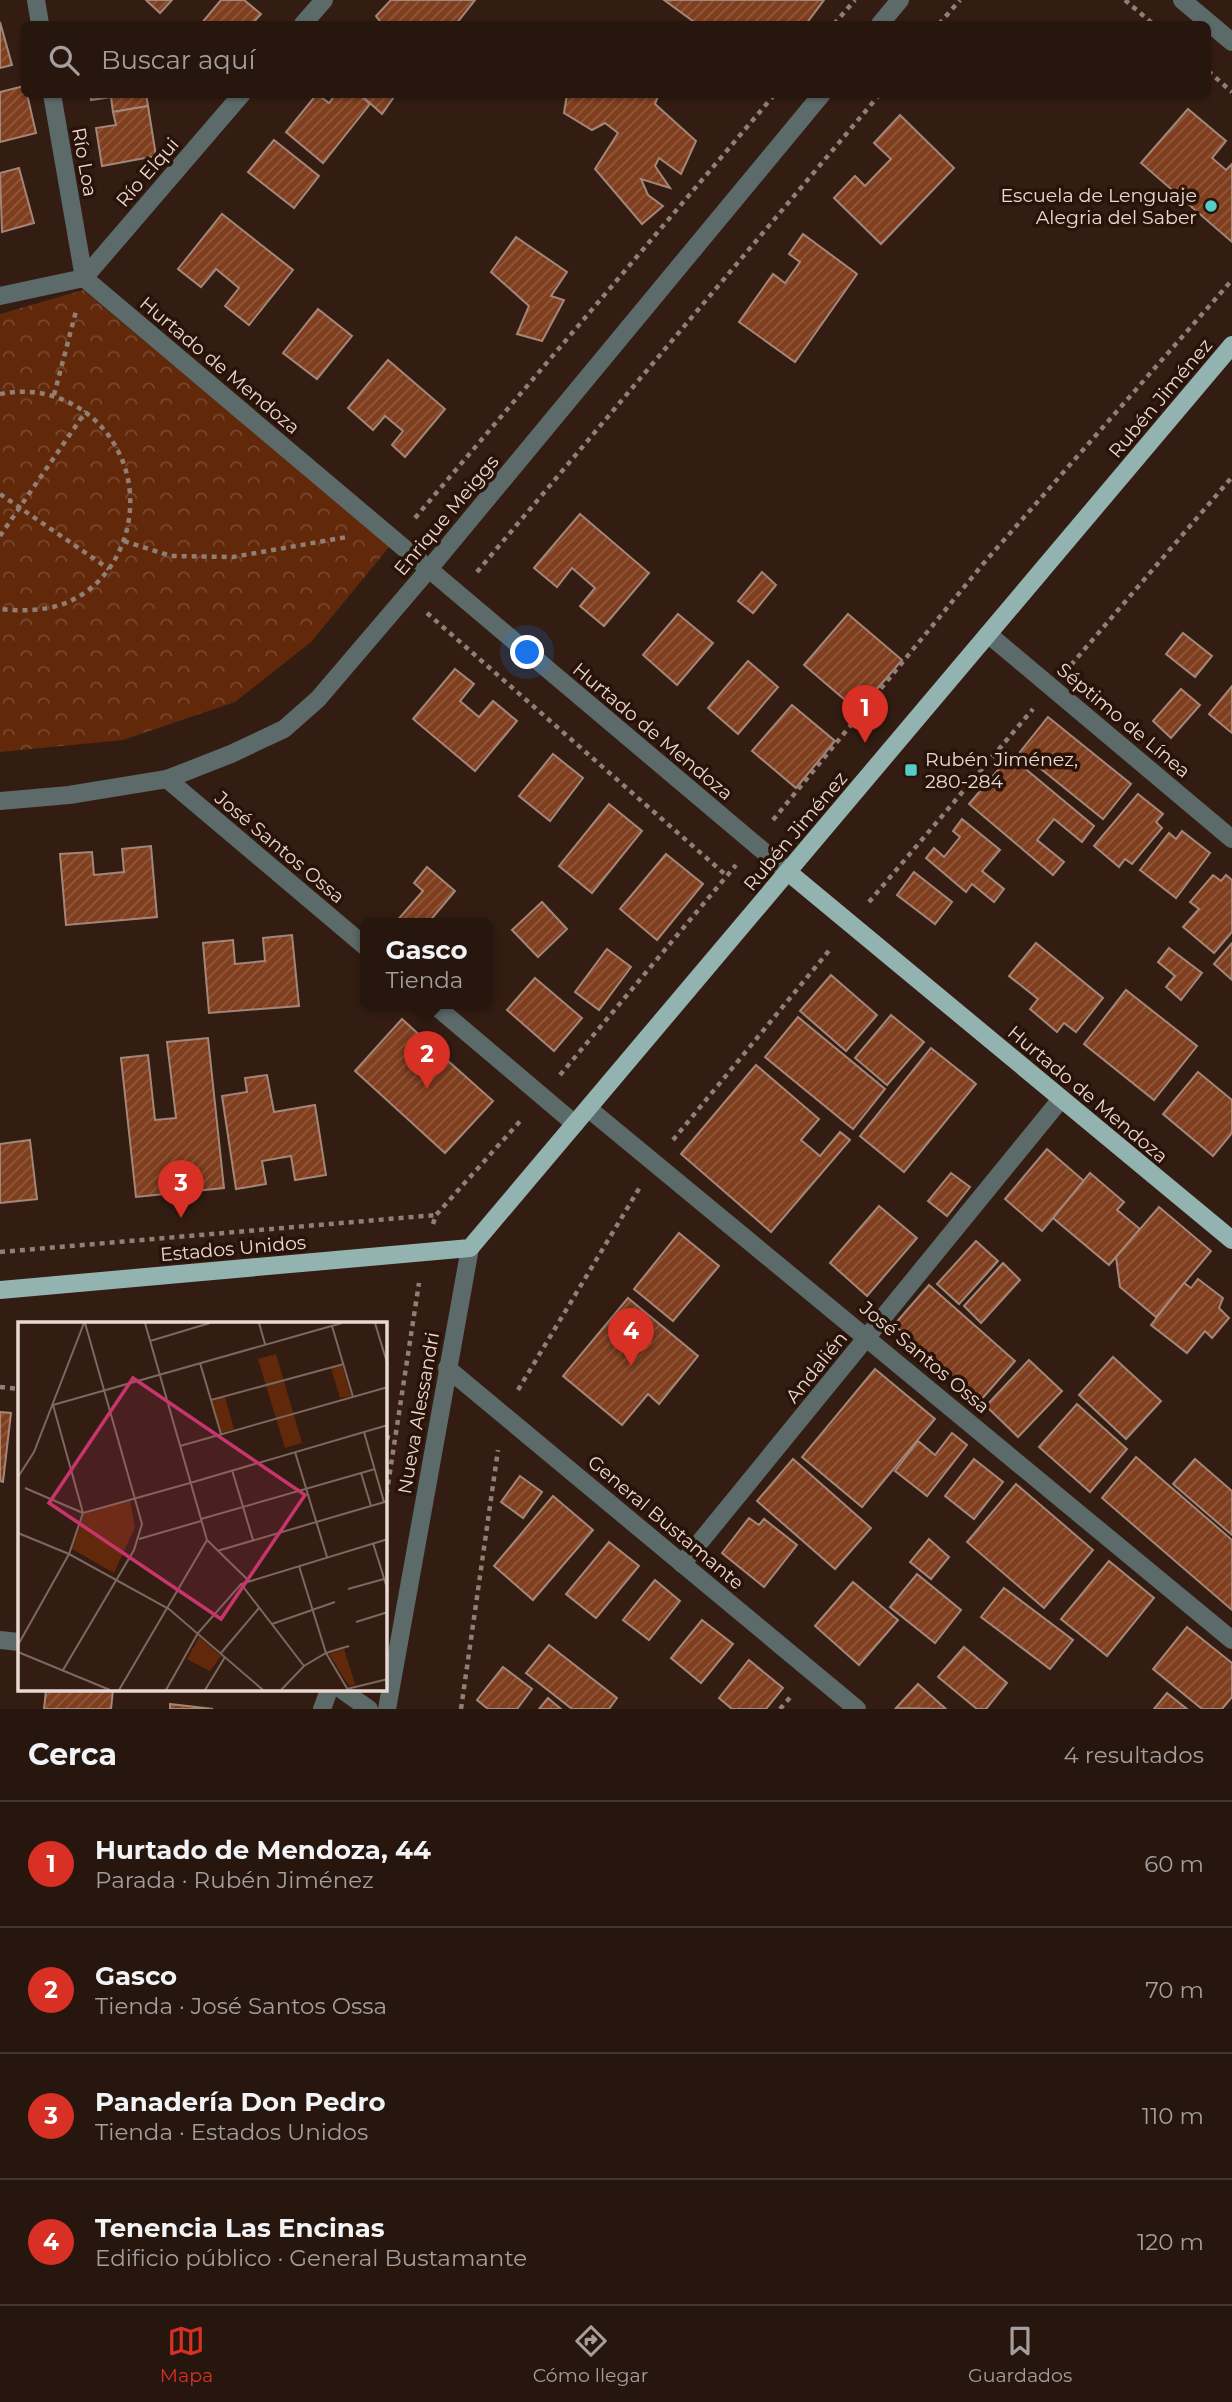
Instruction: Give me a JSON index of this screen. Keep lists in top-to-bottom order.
{
  "streets": {
    "main road": ["Hurtado de Mendoza", "Rubén Jiménez", "Estados Unidos"],
    "street": [
      "Río Loa",
      "Río Elqui",
      "Enrique Meiggs",
      "Séptimo de Línea",
      "José Santos Ossa",
      "Andalién",
      "Nueva Alessandri",
      "General Bustamante"
    ]
  },
  "crossings": [
    ["Río Loa", "Río Elqui"],
    ["Río Loa", "Hurtado de Mendoza"],
    ["Río Elqui", "Hurtado de Mendoza"],
    ["Hurtado de Mendoza", "Rubén Jiménez"],
    ["Hurtado de Mendoza", "Enrique Meiggs"],
    ["Hurtado de Mendoza", "Andalién"],
    ["Rubén Jiménez", "Séptimo de Línea"],
    ["Rubén Jiménez", "José Santos Ossa"],
    ["Rubén Jiménez", "Estados Unidos"],
    ["Rubén Jiménez", "Nueva Alessandri"],
    ["Enrique Meiggs", "José Santos Ossa"],
    ["José Santos Ossa", "Andalién"],
    ["Estados Unidos", "Nueva Alessandri"],
    ["Andalién", "General Bustamante"],
    ["Nueva Alessandri", "General Bustamante"]
  ],
  "places": {
    "other": ["Escuela de Lenguaje Alegria del Saber"],
    "transit": ["Rubén Jiménez, 280-284"]
  },
  "page": {
    "search": "Buscar aquí",
    "pins": [
      "1",
      "2",
      "3",
      "4"
    ],
    "popup": ["Gasco", "Tienda"],
    "heading": ["Cerca", "4 resultados"],
    "list": [
      {
        "mark": "1",
        "name": "Hurtado de Mendoza, 44",
        "note": "Parada · Rubén Jiménez",
        "value": "60 m"
      },
      {
        "mark": "2",
        "name": "Gasco",
        "note": "Tienda · José Santos Ossa",
        "value": "70 m"
      },
      {
        "mark": "3",
        "name": "Panadería Don Pedro",
        "note": "Tienda · Estados Unidos",
        "value": "110 m"
      },
      {
        "mark": "4",
        "name": "Tenencia Las Encinas",
        "note": "Edificio público · General Bustamante",
        "value": "120 m"
      }
    ],
    "nav": ["Mapa", "Cómo llegar", "Guardados"]
  }
}
